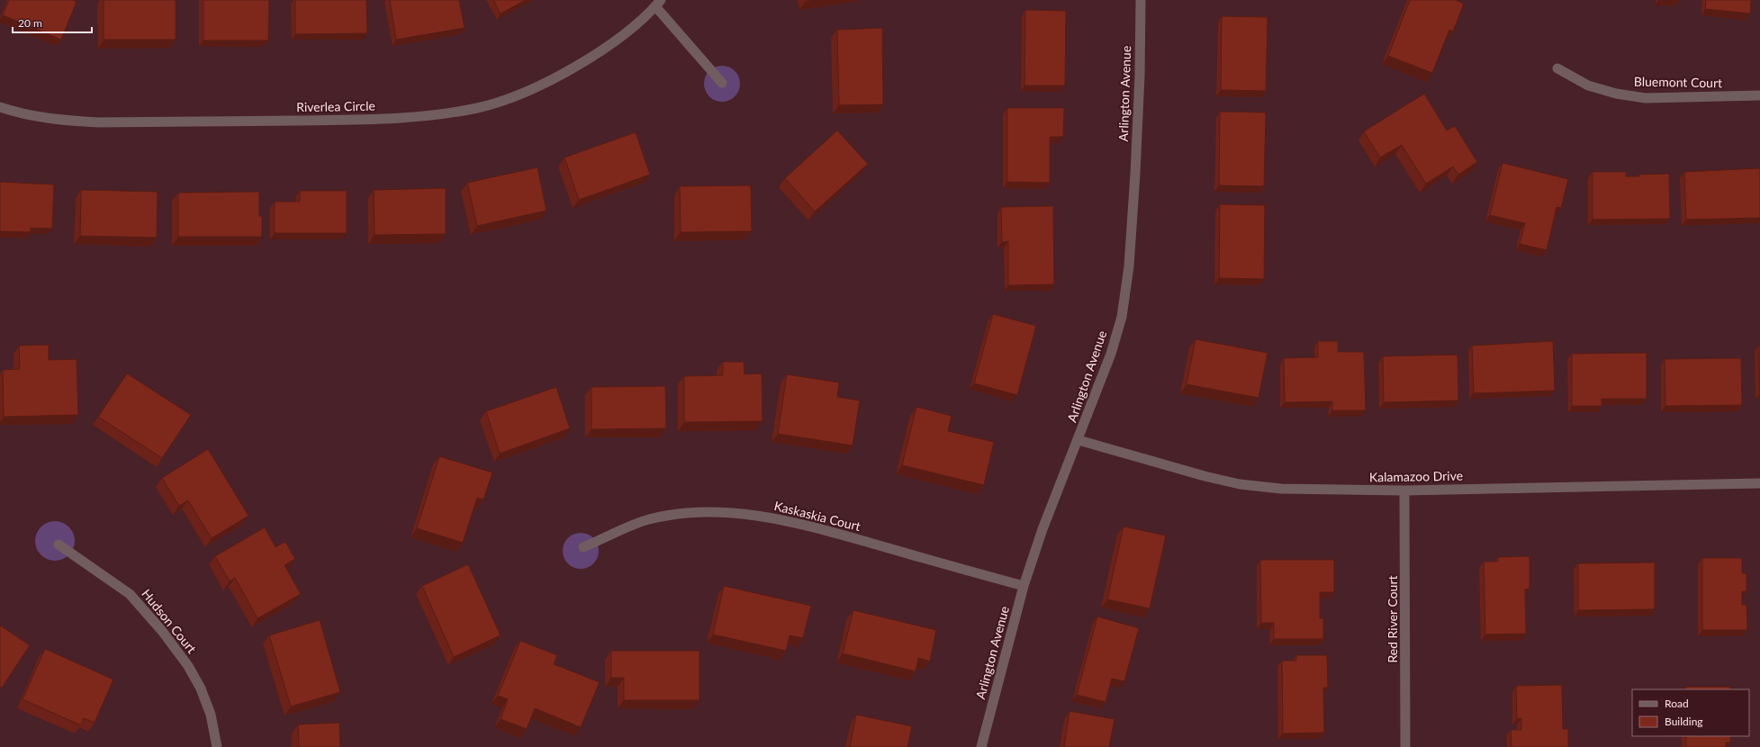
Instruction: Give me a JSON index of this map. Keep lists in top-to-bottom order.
{
  "streets": {
    "street": [
      "Bluemont Court",
      "Arlington Avenue",
      "Riverlea Circle",
      "Kalamazoo Drive",
      "Kaskaskia Court",
      "Red River Court",
      "Hudson Court"
    ]
  },
  "crossings": [
    ["Arlington Avenue", "Kalamazoo Drive"],
    ["Arlington Avenue", "Kaskaskia Court"],
    ["Kalamazoo Drive", "Red River Court"]
  ],
  "legend": ["Road", "Building"],
  "scale_bar": "20 m"
}
